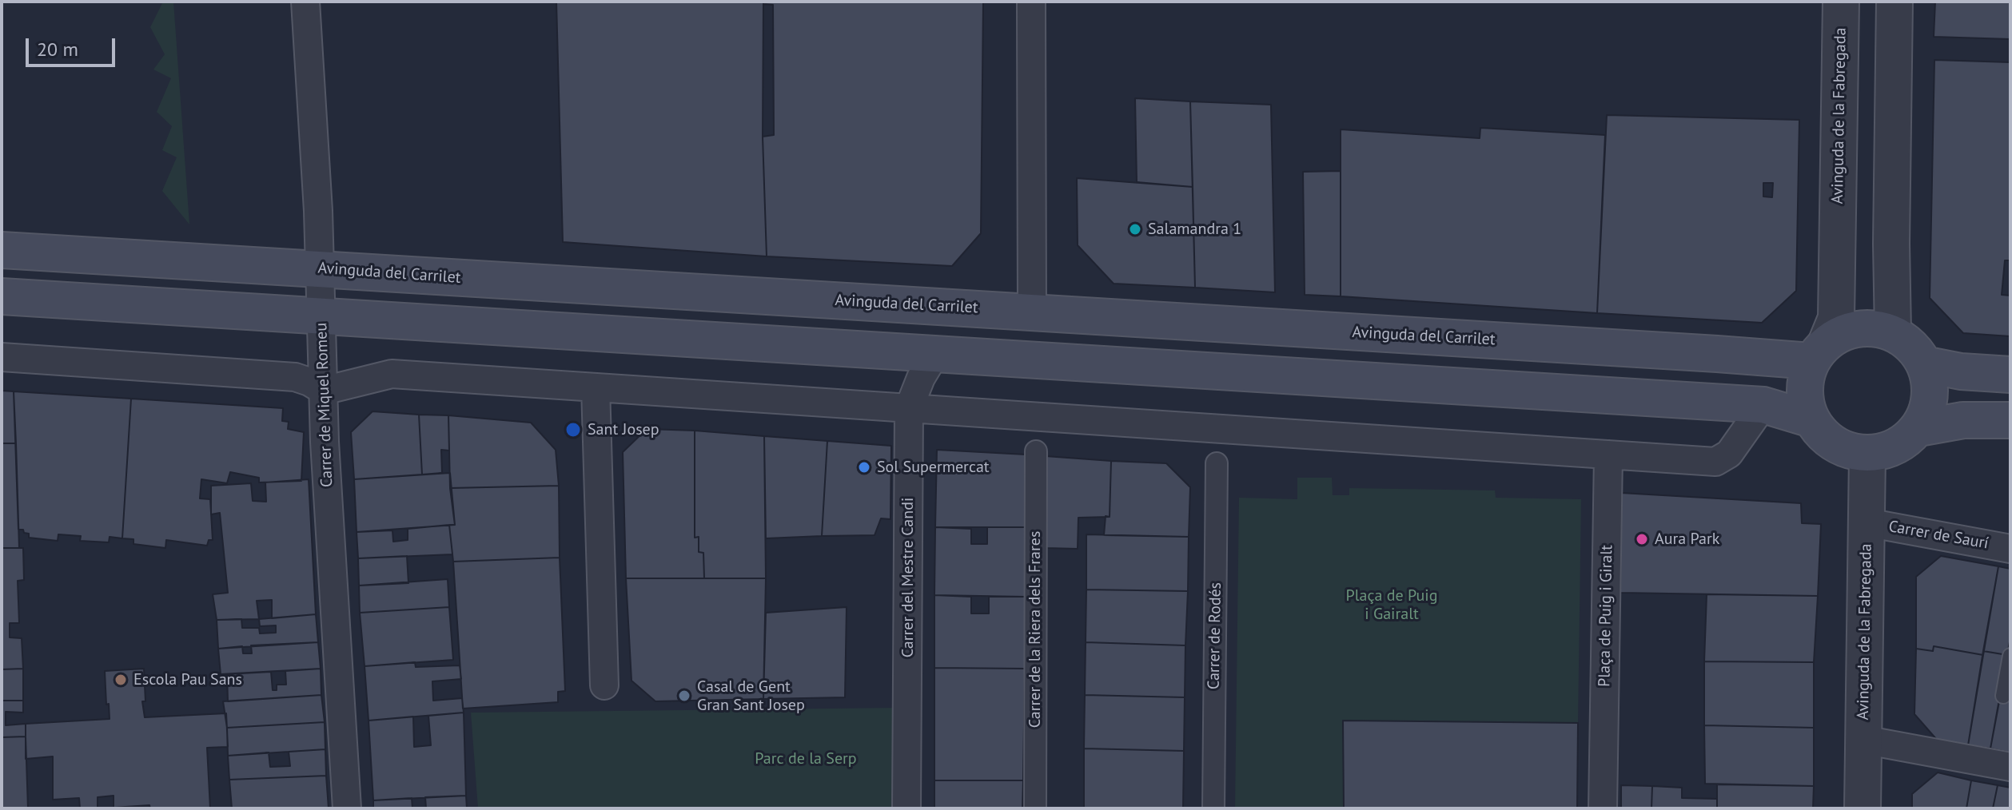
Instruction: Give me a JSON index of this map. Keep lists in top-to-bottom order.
{
  "streets": {
    "main road": ["Avinguda del Carrilet"],
    "street": [
      "Avinguda de la Fabregada",
      "Carrer de Miquel Romeu",
      "Carrer de Saurí",
      "Carrer del Mestre Candi",
      "Plaça de Puig i Giralt",
      "Carrer de la Riera dels Frares",
      "Carrer de Rodés"
    ]
  },
  "crossings": [
    ["Avinguda de la Fabregada", "Avinguda del Carrilet"],
    ["Avinguda de la Fabregada", "Carrer de Saurí"],
    ["Avinguda del Carrilet", "Carrer de Miquel Romeu"]
  ],
  "parks": ["Plaça de Puig i Gairalt", "Parc de la Serp"],
  "places": [
    "Salamandra 1",
    "Sant Josep",
    "Sol Supermercat",
    "Aura Park",
    "Escola Pau Sans",
    "Casal de Gent Gran Sant Josep"
  ],
  "scale_bar": "20 m"
}
